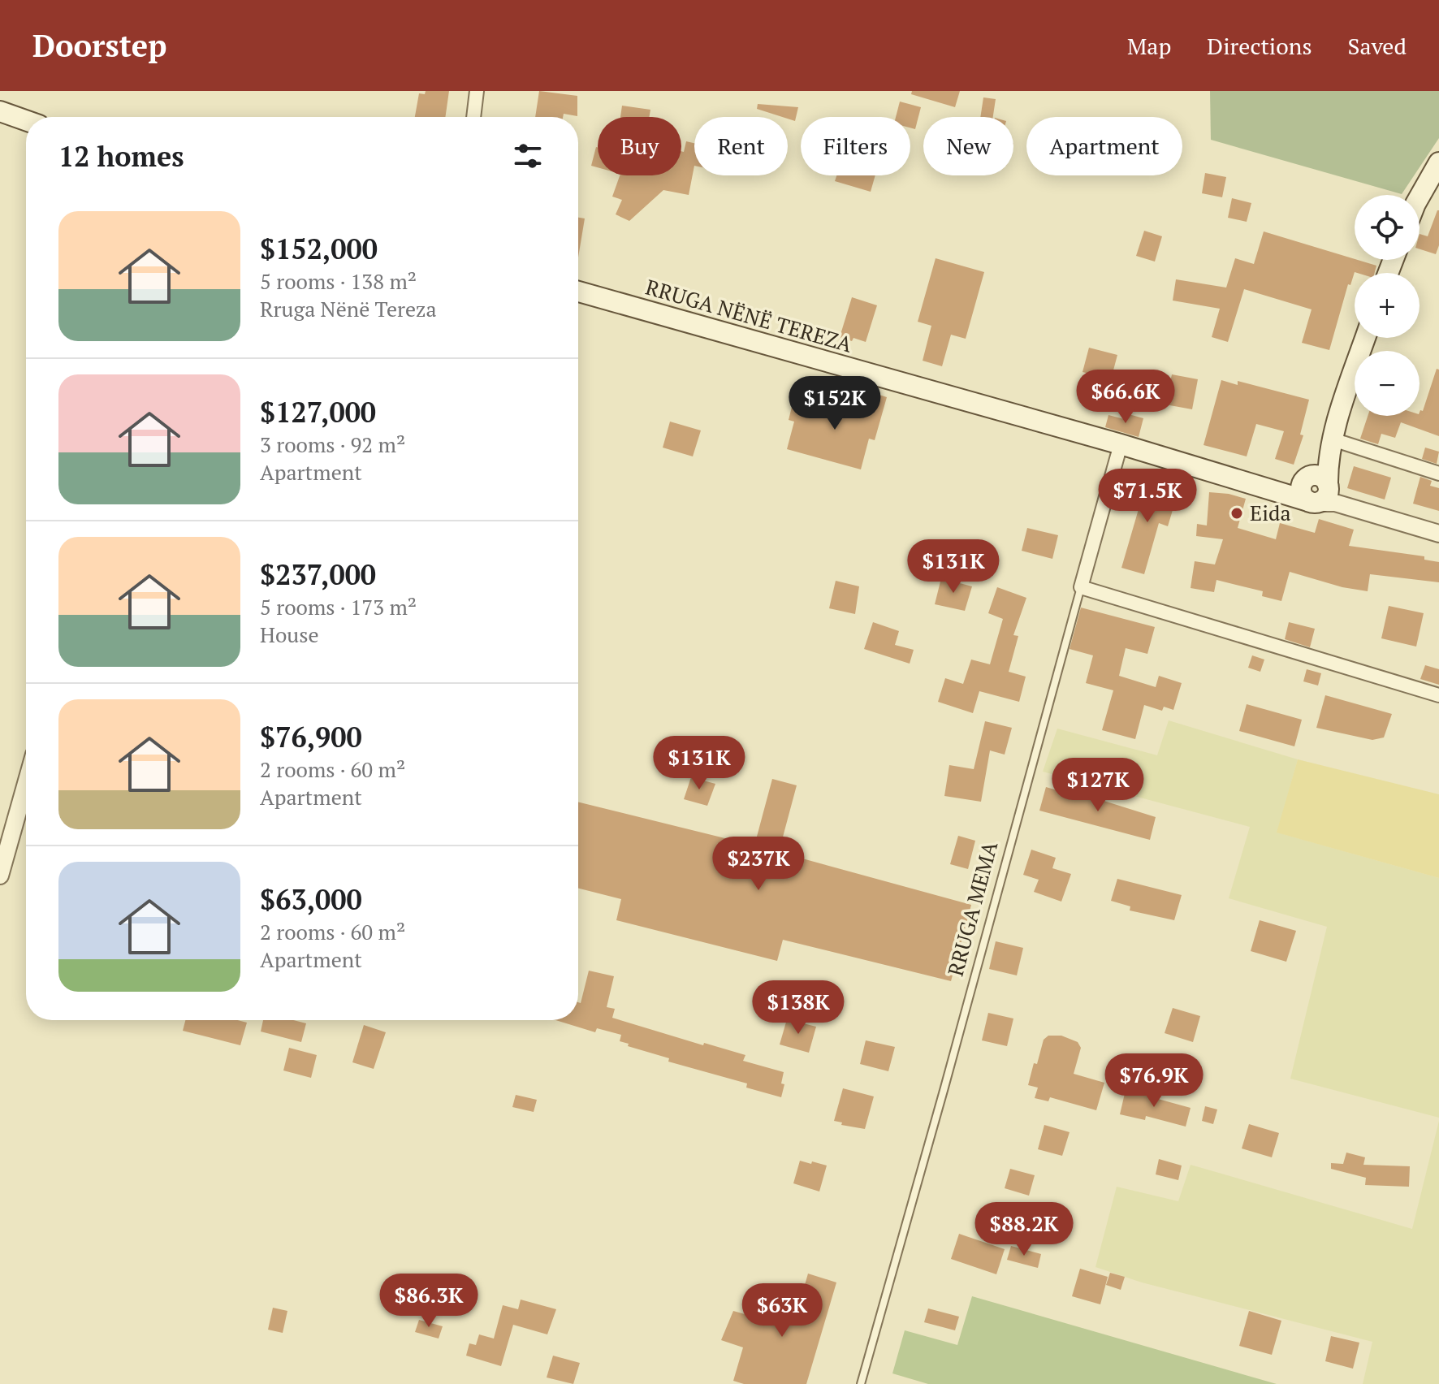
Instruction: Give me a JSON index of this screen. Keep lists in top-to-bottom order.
{
  "streets": {
    "main road": ["RRUGA NËNË TEREZA"],
    "street": ["RRUGA MEMA"]
  },
  "crossings": [
    ["RRUGA NËNË TEREZA", "RRUGA MEMA"]
  ],
  "places": ["Eida"],
  "page": {
    "header": "Doorstep",
    "nav": ["Map", "Directions", "Saved"],
    "chip": [
      "Buy",
      "Rent",
      "Filters",
      "New",
      "Apartment"
    ],
    "heading": "12 homes",
    "map_buttons": ["+", "−"],
    "list": [
      {
        "name": "$152,000",
        "note": "5 rooms · 138 m² · Rruga Nënë Tereza"
      },
      {
        "name": "$127,000",
        "note": "3 rooms · 92 m² · Apartment"
      },
      {
        "name": "$237,000",
        "note": "5 rooms · 173 m² · House"
      },
      {
        "name": "$76,900",
        "note": "2 rooms · 60 m² · Apartment"
      },
      {
        "name": "$63,000",
        "note": "2 rooms · 60 m² · Apartment"
      }
    ],
    "price": [
      "$66.6K",
      "$152K",
      "$71.5K",
      "$131K",
      "$131K",
      "$127K",
      "$237K",
      "$138K",
      "$76.9K",
      "$88.2K",
      "$86.3K",
      "$63K"
    ]
  }
}
